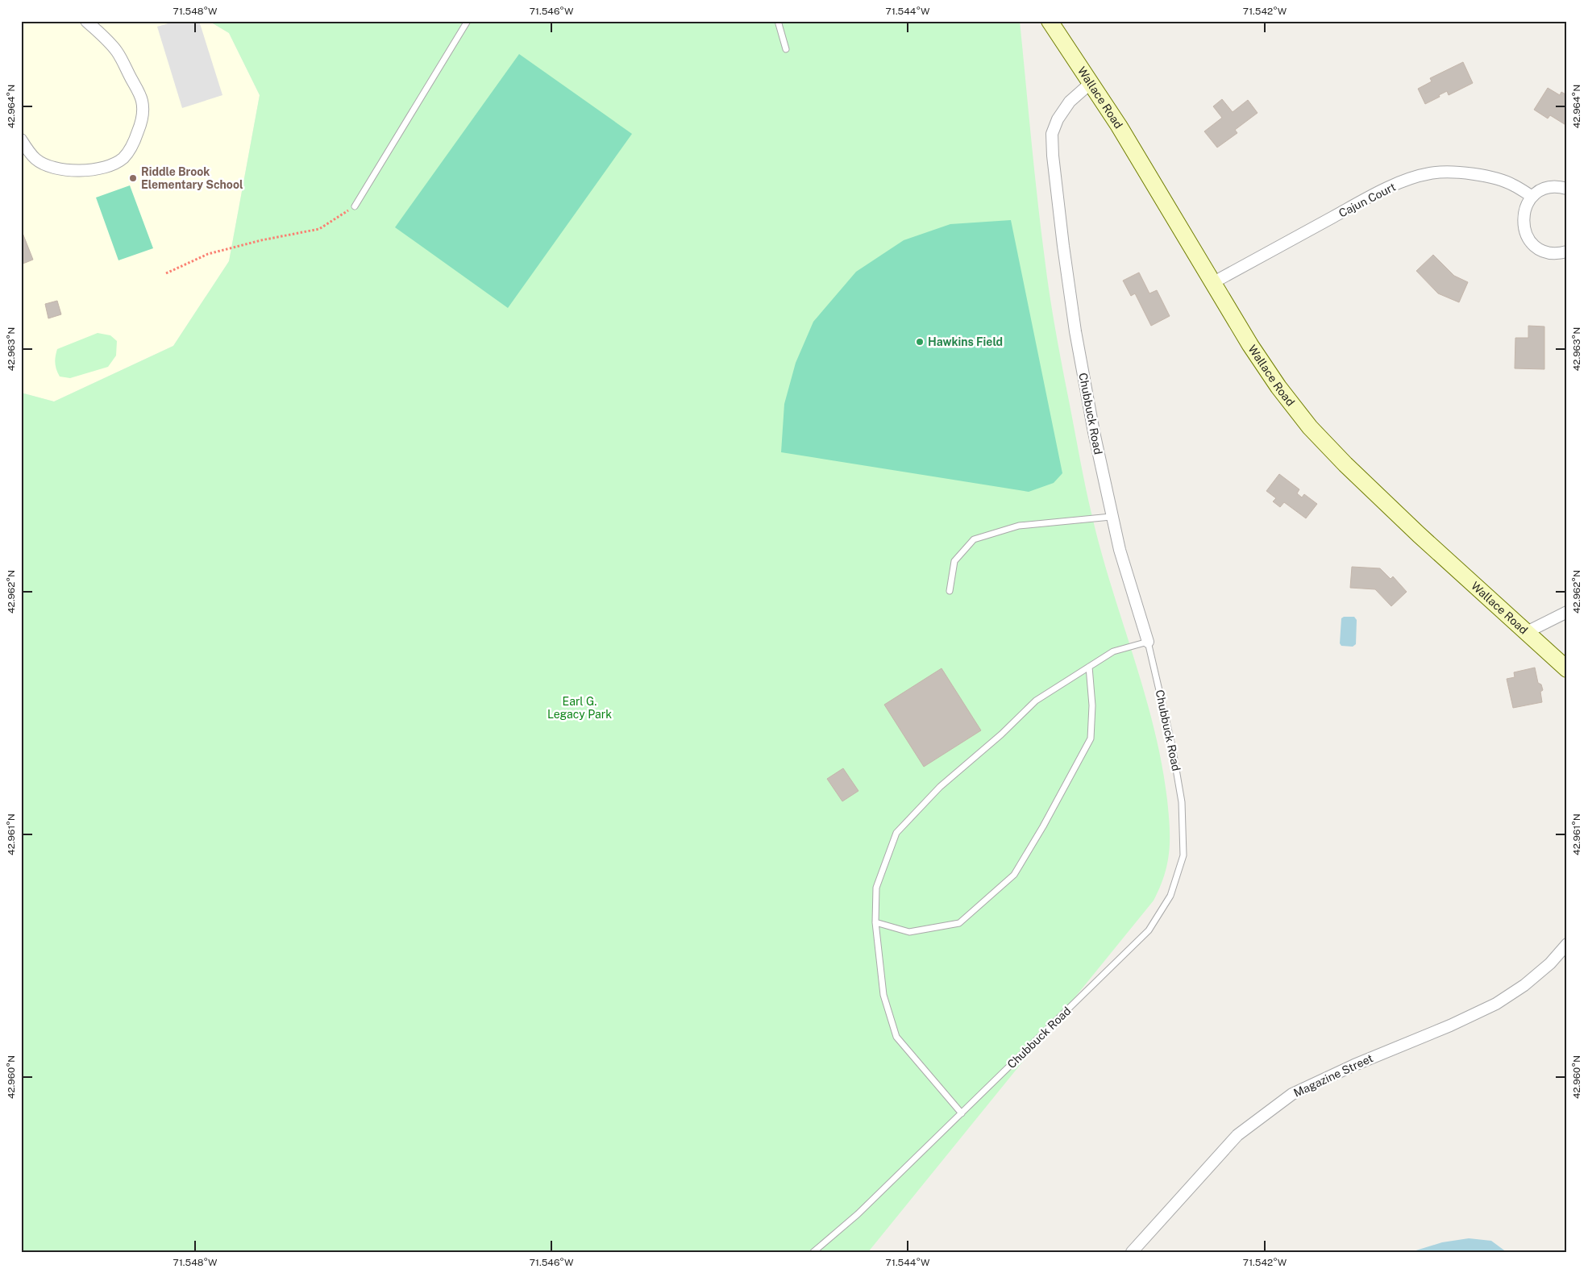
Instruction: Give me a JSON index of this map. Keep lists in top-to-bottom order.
{
  "streets": {
    "street": [
      "Wallace Road",
      "Cajun Court",
      "Chubbuck Road",
      "Magazine Street"
    ]
  },
  "crossings": [
    ["Wallace Road", "Cajun Court"],
    ["Wallace Road", "Chubbuck Road"]
  ],
  "parks": ["Earl G. Legacy Park"],
  "places": ["Riddle Brook Elementary School", "Hawkins Field"],
  "coordinates": [
    "71.548°W",
    "71.546°W",
    "71.544°W",
    "71.542°W",
    "42.964°N",
    "42.963°N",
    "42.962°N",
    "42.961°N",
    "42.960°N"
  ]
}
